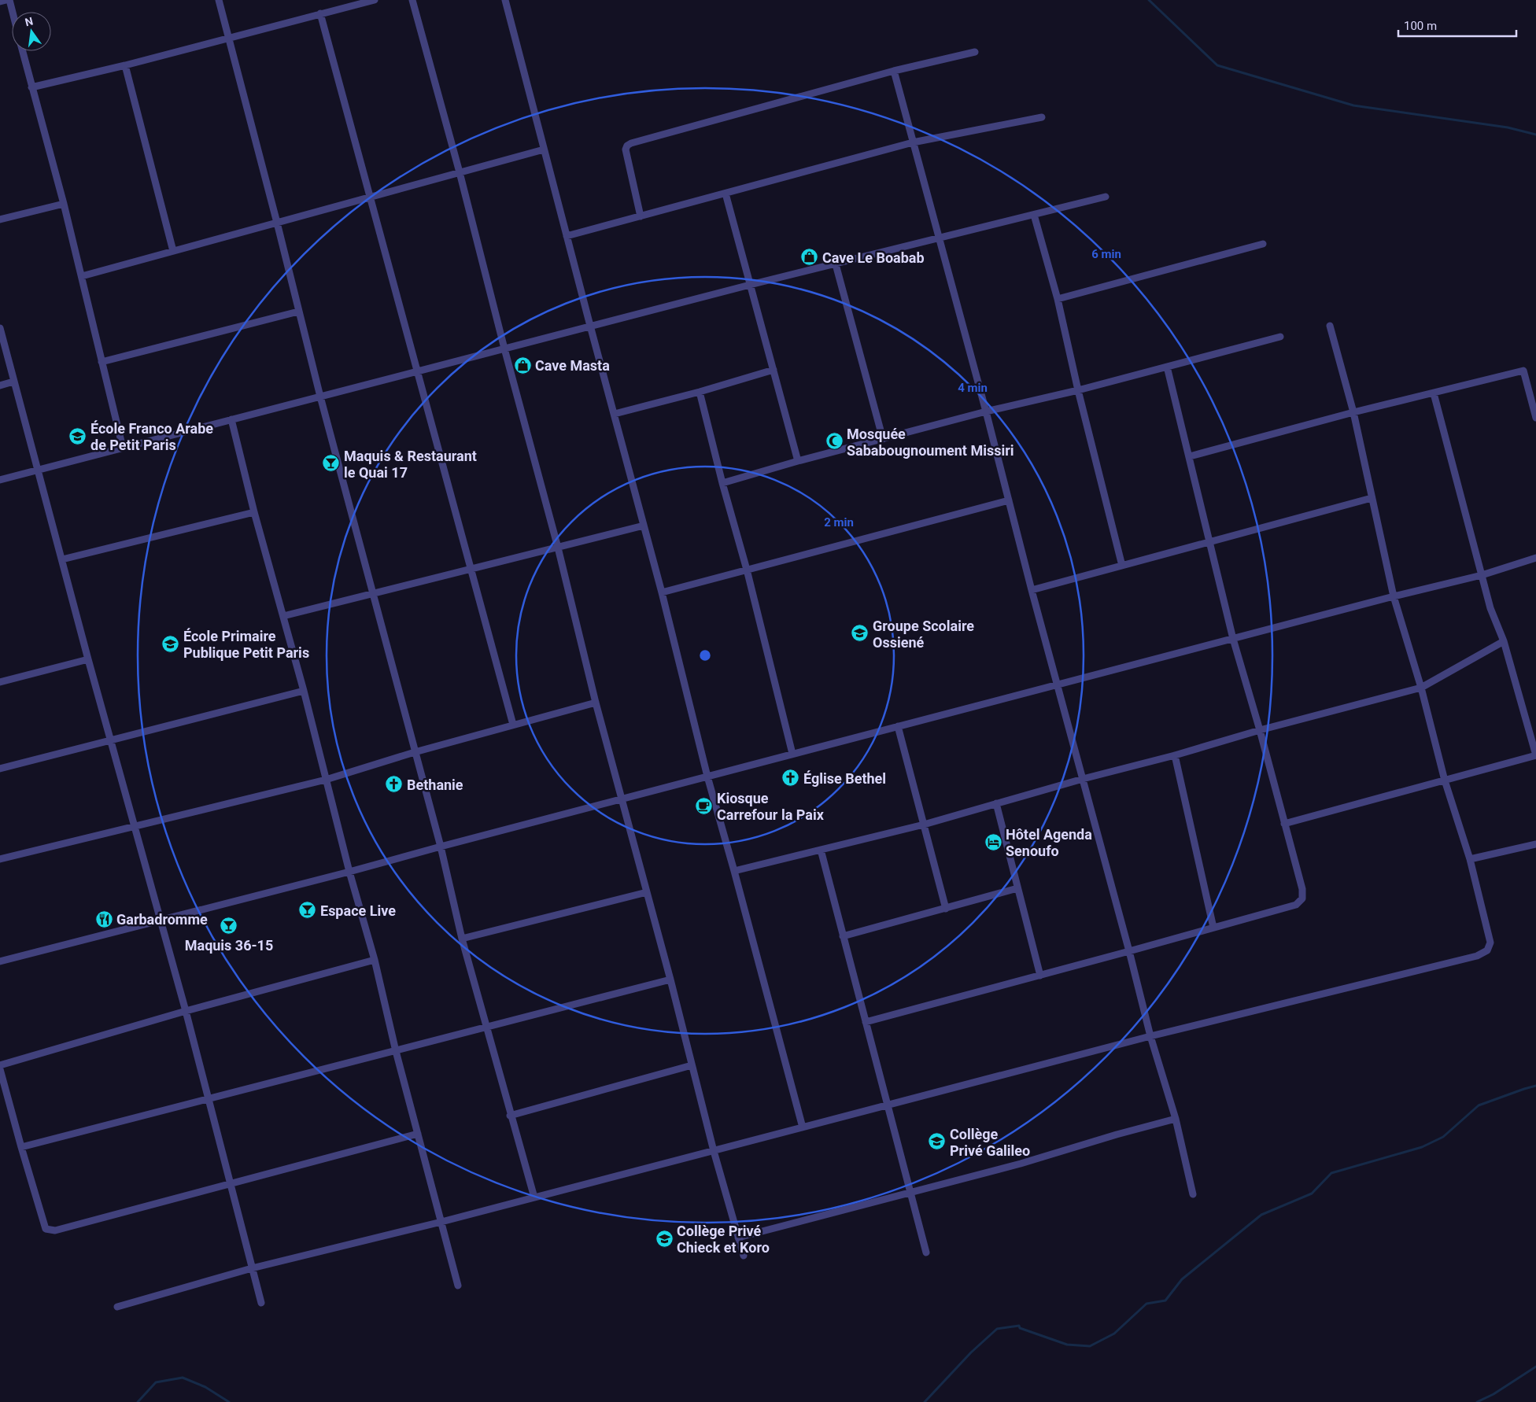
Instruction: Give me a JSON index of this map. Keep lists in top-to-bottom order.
{
  "places": {
    "shop": ["Cave Le Boabab", "Cave Masta"],
    "school or university": [
      "École Franco Arabe de Petit Paris",
      "Groupe Scolaire Ossiené",
      "École Primaire Publique Petit Paris",
      "Collège Privé Galileo",
      "Collège Privé Chieck et Koro"
    ],
    "mosque": ["Mosquée Sababougnoument Missiri"],
    "bar": ["Maquis & Restaurant le Quai 17", "Espace Live", "Maquis 36-15"],
    "church": ["Église Bethel", "Bethanie"],
    "cafe": ["Kiosque Carrefour la Paix"],
    "hotel": ["Hôtel Agenda Senoufo"],
    "restaurant": ["Garbadromme"]
  },
  "scale_bar": "100 m",
  "north": "top",
  "rings": ["6 min", "4 min", "2 min"]
}
